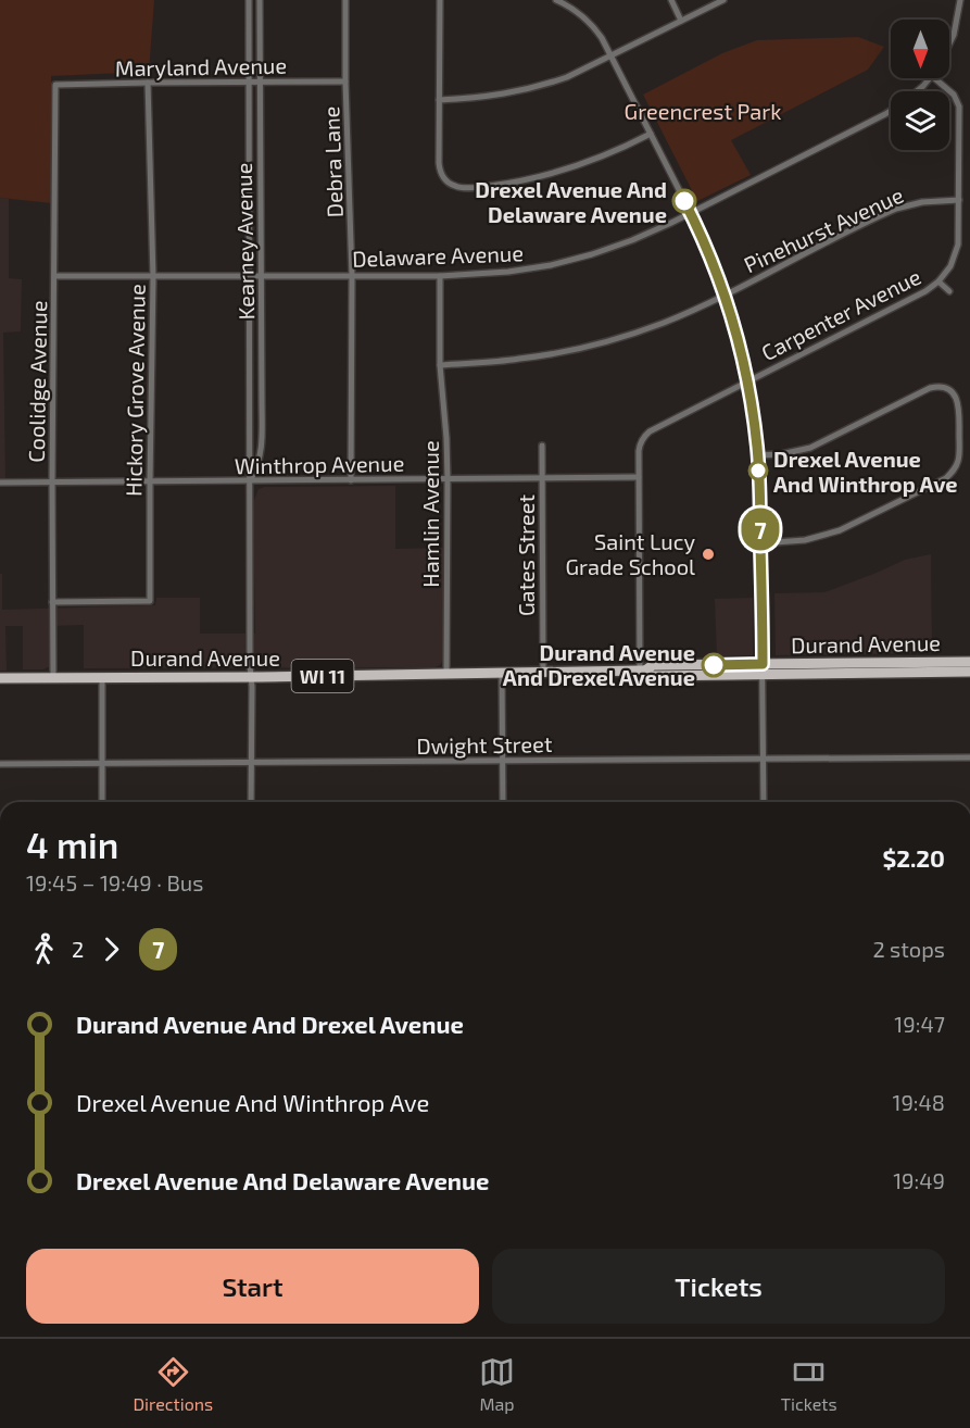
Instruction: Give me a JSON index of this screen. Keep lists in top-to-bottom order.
{
  "streets": {
    "main road": ["Durand Avenue", "WI 11"],
    "street": [
      "Maryland Avenue",
      "Debra Lane",
      "Pinehurst Avenue",
      "Kearney Avenue",
      "Delaware Avenue",
      "Carpenter Avenue",
      "Coolidge Avenue",
      "Hickory Grove Avenue",
      "Winthrop Avenue",
      "Hamlin Avenue",
      "Gates Street",
      "Dwight Street"
    ]
  },
  "crossings": [
    ["Maryland Avenue", "Debra Lane"],
    ["Maryland Avenue", "Kearney Avenue"],
    ["Maryland Avenue", "Coolidge Avenue"],
    ["Maryland Avenue", "Hickory Grove Avenue"],
    ["Debra Lane", "Delaware Avenue"],
    ["Debra Lane", "Winthrop Avenue"],
    ["Pinehurst Avenue", "Carpenter Avenue"],
    ["Pinehurst Avenue", "Hamlin Avenue"],
    ["Kearney Avenue", "Delaware Avenue"],
    ["Kearney Avenue", "Winthrop Avenue"],
    ["Kearney Avenue", "Durand Avenue"],
    ["Kearney Avenue", "Dwight Street"],
    ["Delaware Avenue", "Coolidge Avenue"],
    ["Delaware Avenue", "Hickory Grove Avenue"],
    ["Delaware Avenue", "Hamlin Avenue"],
    ["Carpenter Avenue", "Winthrop Avenue"],
    ["Carpenter Avenue", "Durand Avenue"],
    ["Coolidge Avenue", "Hickory Grove Avenue"],
    ["Coolidge Avenue", "Winthrop Avenue"],
    ["Coolidge Avenue", "Durand Avenue"],
    ["Hickory Grove Avenue", "Winthrop Avenue"],
    ["Winthrop Avenue", "Hamlin Avenue"],
    ["Winthrop Avenue", "Gates Street"],
    ["Hamlin Avenue", "Durand Avenue"],
    ["Gates Street", "Durand Avenue"]
  ],
  "parks": ["Greencrest Park"],
  "places": [
    "Drexel Avenue And Delaware Avenue",
    "Drexel Avenue And Winthrop Ave",
    "Saint Lucy Grade School",
    "Durand Avenue And Drexel Avenue"
  ],
  "lines": ["bus line 7"],
  "north": "bottom",
  "page": {
    "on_map": "7",
    "heading": ["4 min", "19:45 – 19:49 · Bus", "$2.20"],
    "legs": ["2", "7", "2 stops"],
    "list": [
      {
        "name": "Durand Avenue And Drexel Avenue",
        "value": "19:47"
      },
      {
        "name": "Drexel Avenue And Winthrop Ave",
        "value": "19:48"
      },
      {
        "name": "Drexel Avenue And Delaware Avenue",
        "value": "19:49"
      }
    ],
    "buttons": ["Start", "Tickets"],
    "tabs": ["Directions", "Map", "Tickets"]
  }
}
